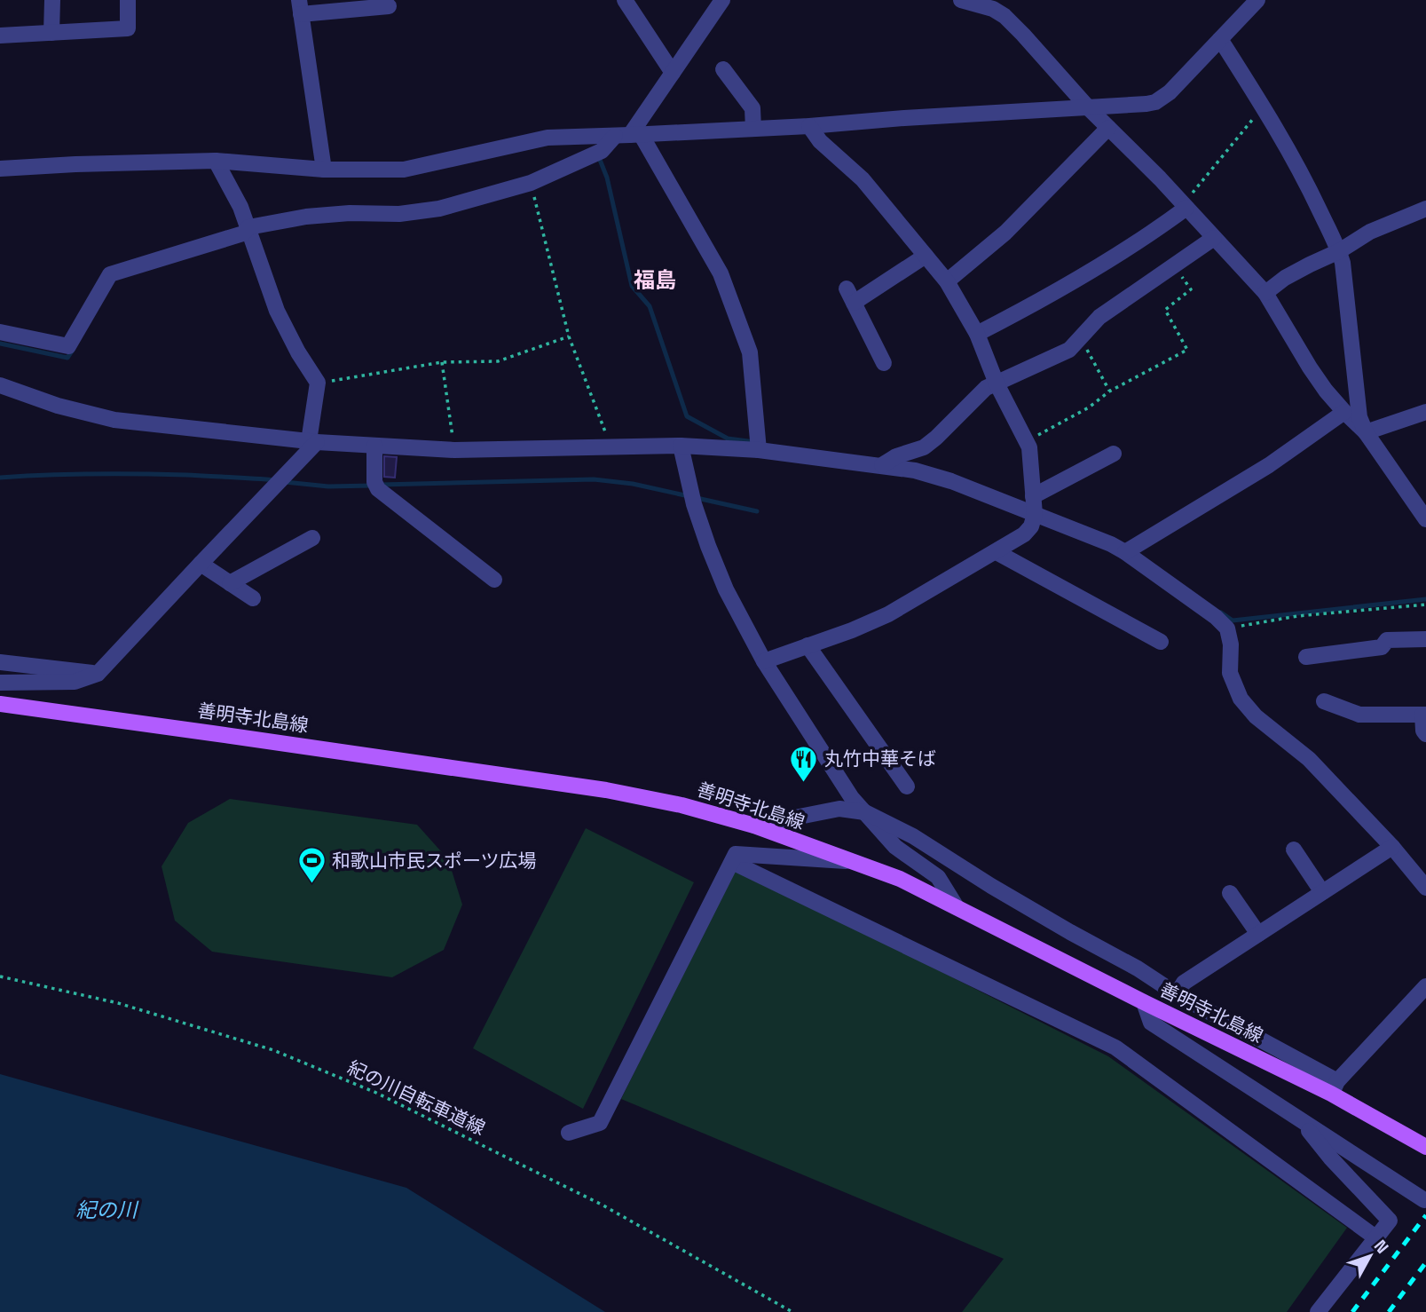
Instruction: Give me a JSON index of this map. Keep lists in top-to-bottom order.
{
  "streets": {
    "main road": ["善明寺北島線"],
    "path": ["紀の川自転車道線"]
  },
  "districts": ["福島"],
  "water": ["紀の川"],
  "places": {
    "restaurant": ["丸竹中華そば"],
    "sports": ["和歌山市民スポーツ広場"]
  },
  "north": "top right"
}
